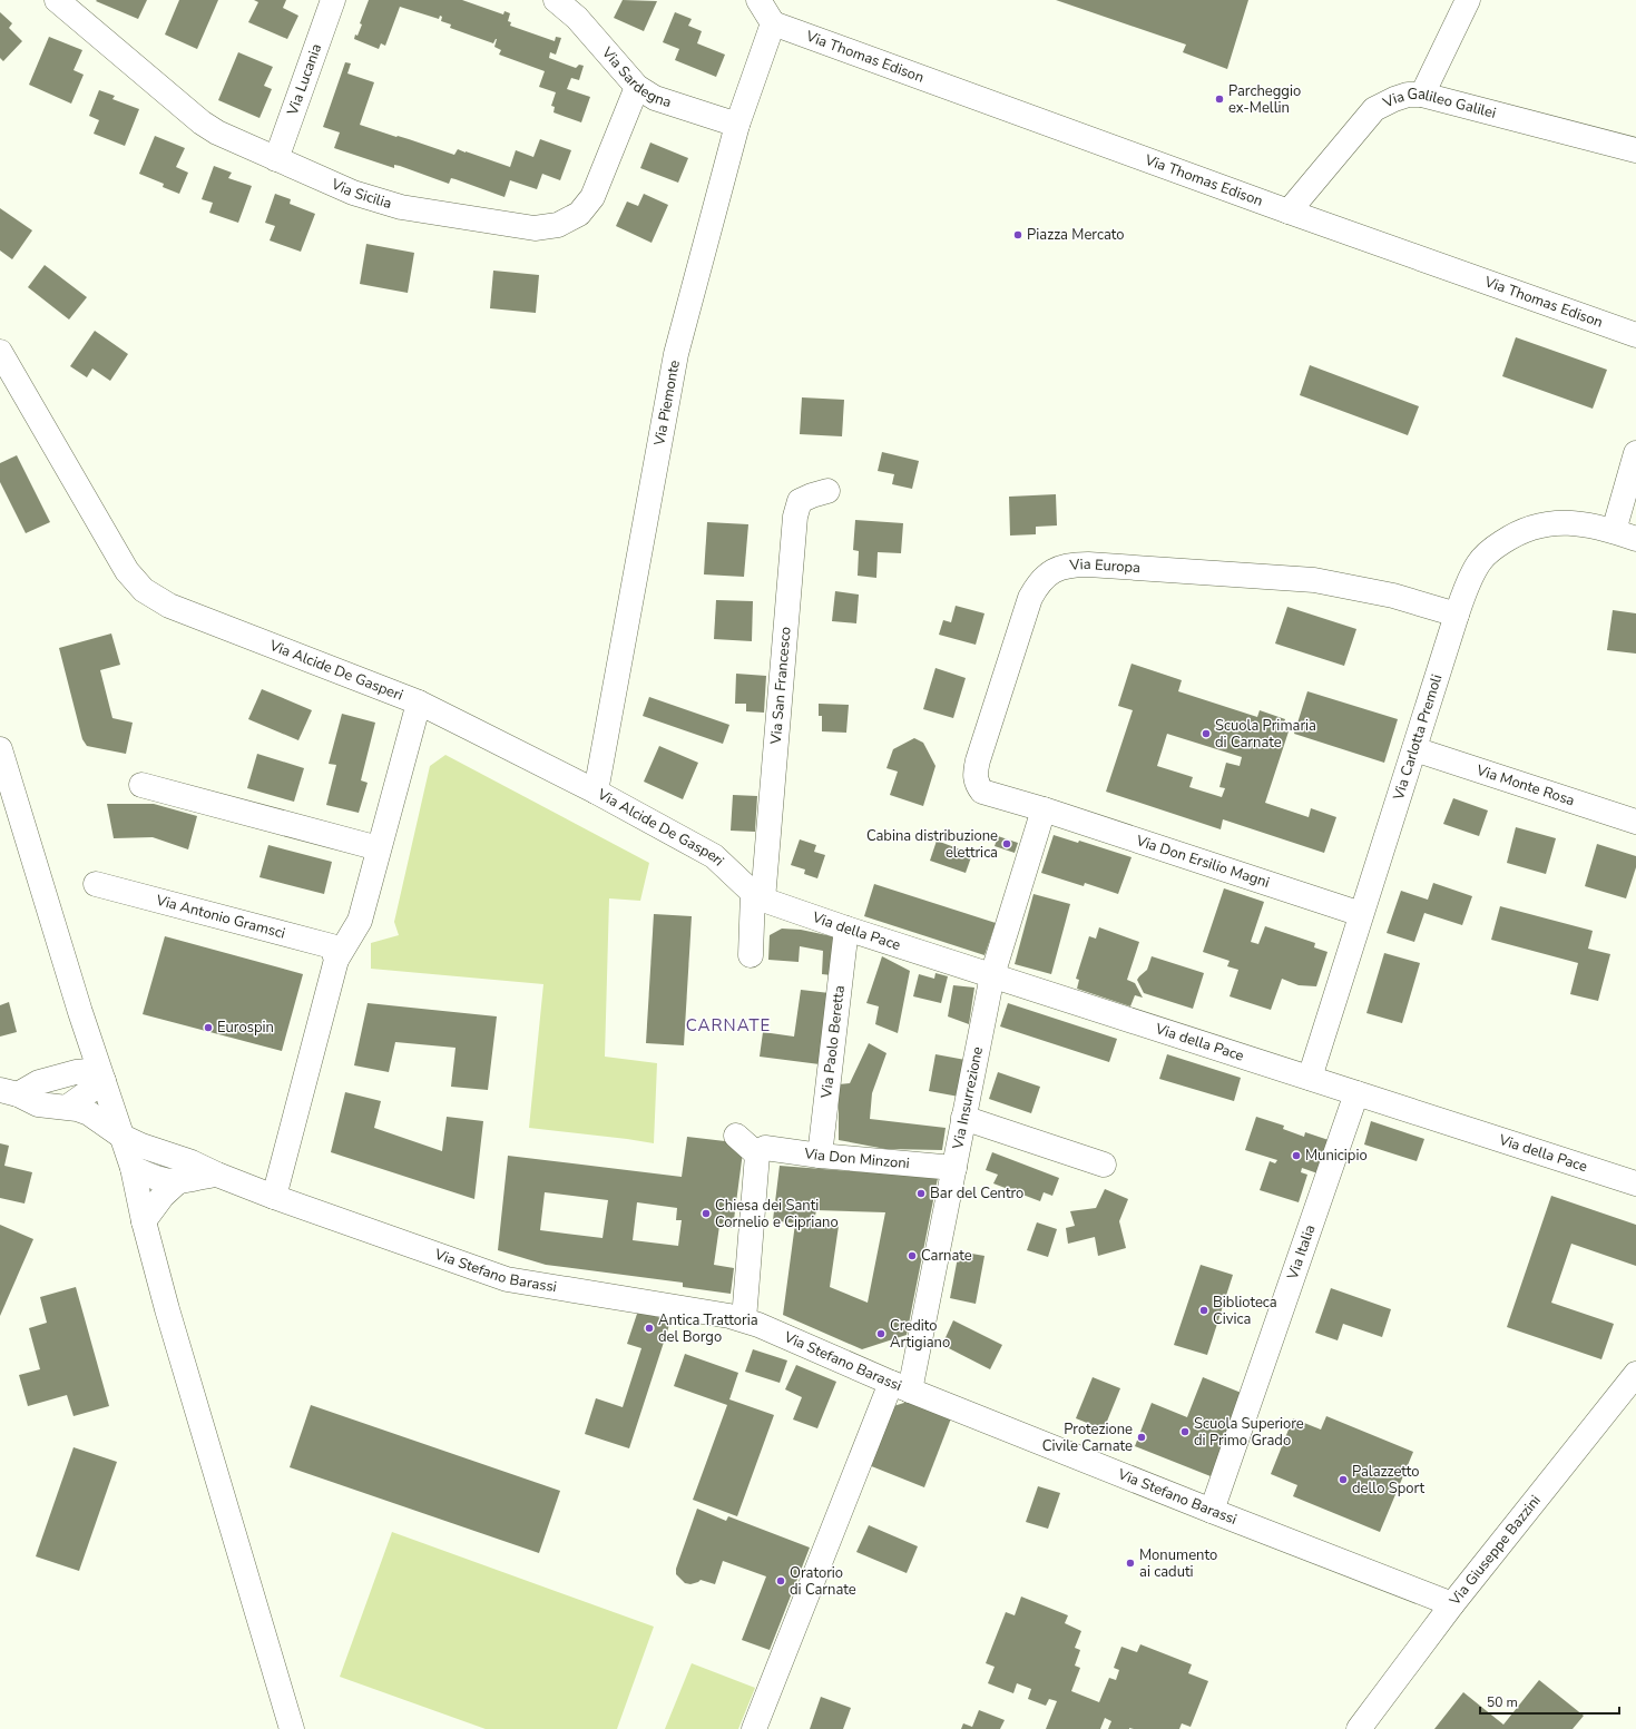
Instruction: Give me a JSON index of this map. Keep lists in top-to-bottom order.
{
  "streets": {
    "street": [
      "Via Thomas Edison",
      "Via Sardegna",
      "Via Lucania",
      "Via Galileo Galilei",
      "Via Sicilia",
      "Via Piemonte",
      "Via Europa",
      "Via Alcide De Gasperi",
      "Via San Francesco",
      "Via Carlotta Premoli",
      "Via Monte Rosa",
      "Via Don Ersilio Magni",
      "Via Antonio Gramsci",
      "Via della Pace",
      "Via Paolo Beretta",
      "Via Insurrezione",
      "Via Don Minzoni",
      "Via Italia",
      "Via Stefano Barassi",
      "Via Giuseppe Bazzini"
    ]
  },
  "crossings": [
    ["Via Thomas Edison", "Via Galileo Galilei"],
    ["Via Thomas Edison", "Via Piemonte"],
    ["Via Sardegna", "Via Sicilia"],
    ["Via Sardegna", "Via Piemonte"],
    ["Via Lucania", "Via Sicilia"],
    ["Via Piemonte", "Via Alcide De Gasperi"],
    ["Via Europa", "Via Carlotta Premoli"],
    ["Via Europa", "Via Don Ersilio Magni"],
    ["Via Europa", "Via Insurrezione"],
    ["Via Alcide De Gasperi", "Via San Francesco"],
    ["Via Alcide De Gasperi", "Via della Pace"],
    ["Via San Francesco", "Via della Pace"],
    ["Via Carlotta Premoli", "Via Monte Rosa"],
    ["Via Carlotta Premoli", "Via Don Ersilio Magni"],
    ["Via Carlotta Premoli", "Via della Pace"],
    ["Via Don Ersilio Magni", "Via Insurrezione"],
    ["Via della Pace", "Via Paolo Beretta"],
    ["Via della Pace", "Via Insurrezione"],
    ["Via della Pace", "Via Italia"],
    ["Via Paolo Beretta", "Via Don Minzoni"],
    ["Via Insurrezione", "Via Don Minzoni"],
    ["Via Insurrezione", "Via Stefano Barassi"],
    ["Via Italia", "Via Stefano Barassi"],
    ["Via Stefano Barassi", "Via Giuseppe Bazzini"]
  ],
  "districts": ["CARNATE"],
  "places": [
    "Parcheggio ex-Mellin",
    "Piazza Mercato",
    "Scuola Primaria di Carnate",
    "Cabina distribuzione elettrica",
    "Eurospin",
    "Municipio",
    "Bar del Centro",
    "Chiesa dei Santi Cornelio e Cipriano",
    "Carnate",
    "Biblioteca Civica",
    "Antica Trattoria del Borgo",
    "Credito Artigiano",
    "Scuola Superiore di Primo Grado",
    "Protezione Civile Carnate",
    "Palazzetto dello Sport",
    "Monumento ai caduti",
    "Oratorio di Carnate"
  ],
  "scale_bar": "50 m"
}
